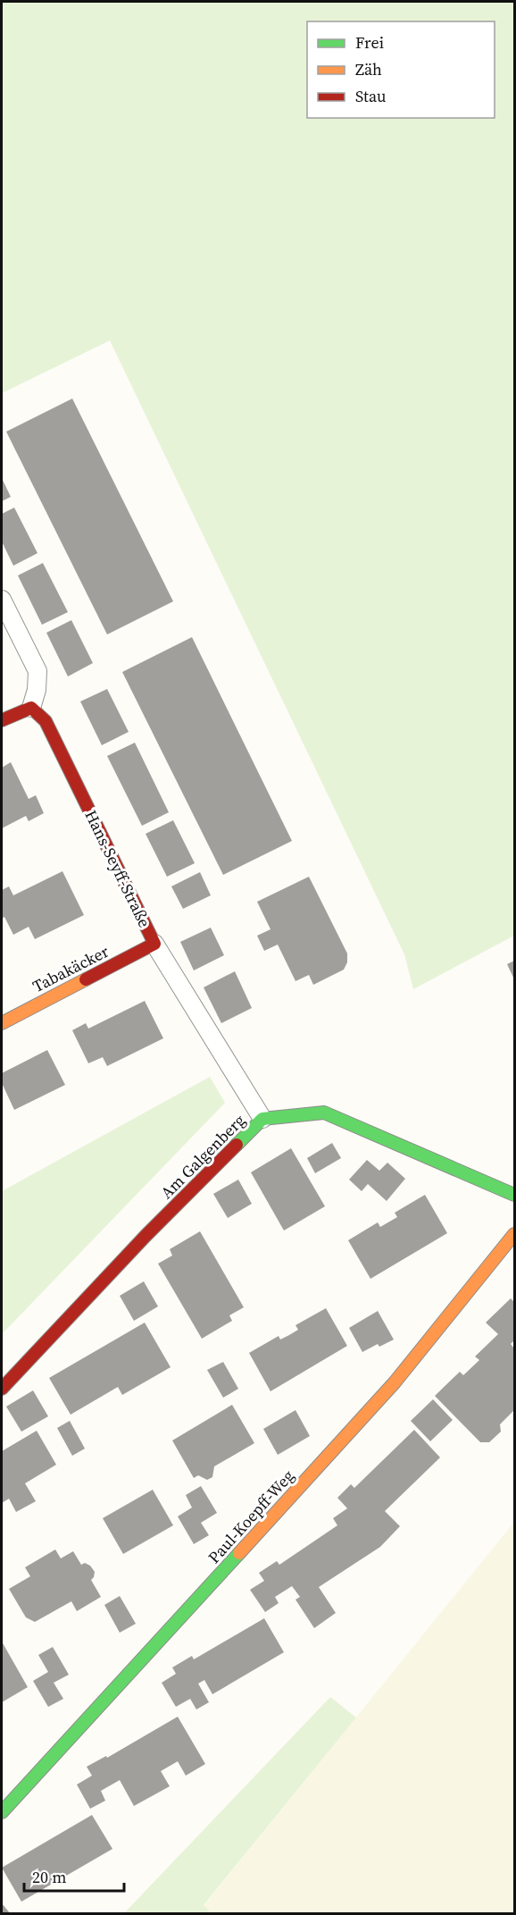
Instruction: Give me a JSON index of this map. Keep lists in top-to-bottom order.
{
  "streets": {
    "street": [
      "Hans-Seyff-Straße",
      "Tabakäcker",
      "Am Galgenberg",
      "Paul-Koepff-Weg"
    ]
  },
  "crossings": [
    ["Hans-Seyff-Straße", "Tabakäcker"],
    ["Hans-Seyff-Straße", "Am Galgenberg"]
  ],
  "legend": ["Frei", "Zäh", "Stau"],
  "scale_bar": "20 m"
}
